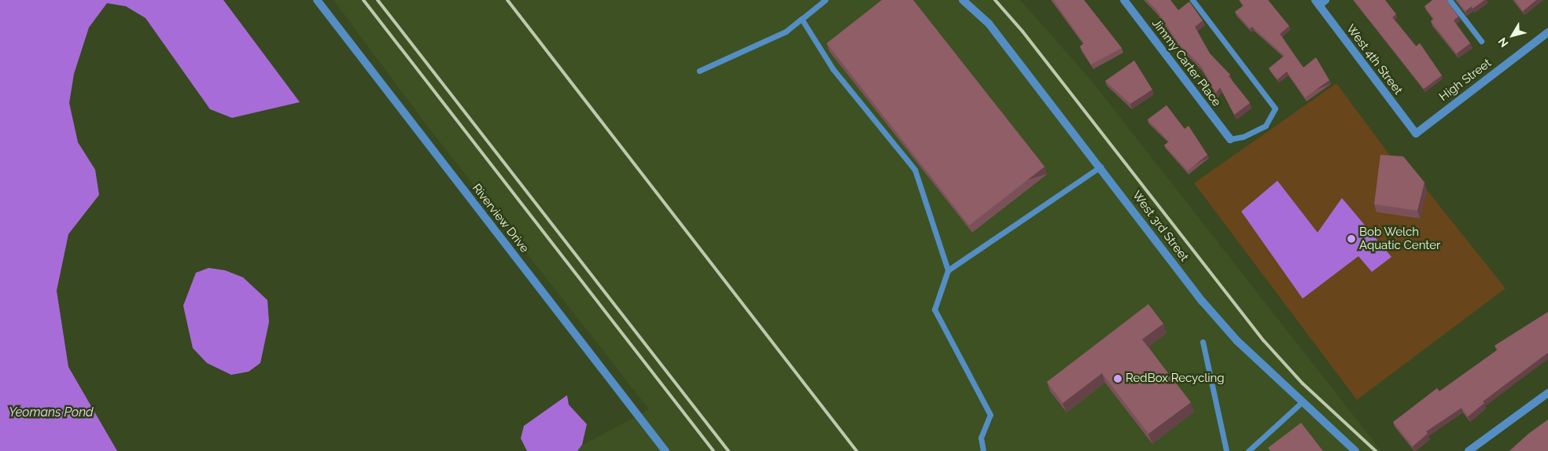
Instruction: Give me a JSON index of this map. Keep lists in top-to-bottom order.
{
  "streets": {
    "street": [
      "West 4th Street",
      "Jimmy Carter Place",
      "High Street",
      "Riverview Drive",
      "West 3rd Street"
    ]
  },
  "crossings": [
    ["West 4th Street", "High Street"]
  ],
  "water": ["Yeomans Pond"],
  "places": ["Bob Welch Aquatic Center", "RedBox Recycling"],
  "north": "bottom left"
}
